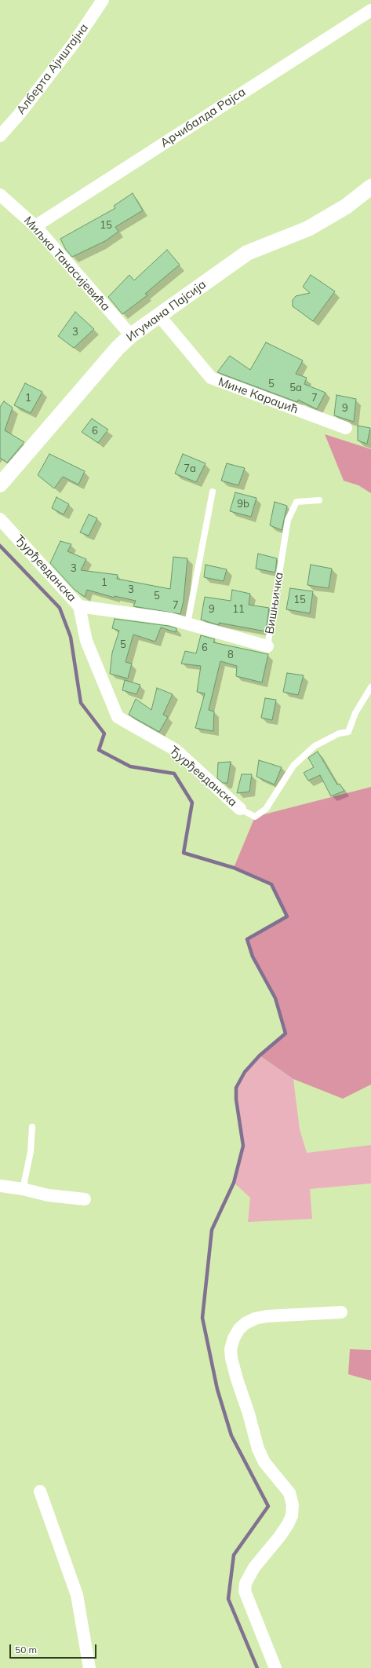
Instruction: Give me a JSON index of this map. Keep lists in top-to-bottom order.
{
  "streets": {
    "street": [
      "Алберта Ајнштајна",
      "Арчибалда Рајса",
      "Миљка Танасијевића",
      "Игумана Пајсија",
      "Мине Караџић",
      "Ђурђевданска",
      "Вишњичка"
    ]
  },
  "crossings": [
    ["Арчибалда Рајса", "Миљка Танасијевића"],
    ["Миљка Танасијевића", "Игумана Пајсија"],
    ["Игумана Пајсија", "Мине Караџић"],
    ["Ђурђевданска", "Вишњичка"]
  ],
  "house_numbers": [
    "15",
    "3",
    "5",
    "5a",
    "1",
    "7",
    "9",
    "6",
    "7a",
    "9b",
    "3",
    "1",
    "3",
    "5",
    "15",
    "7",
    "9",
    "11",
    "5",
    "6",
    "8"
  ],
  "scale_bar": "50 m"
}
